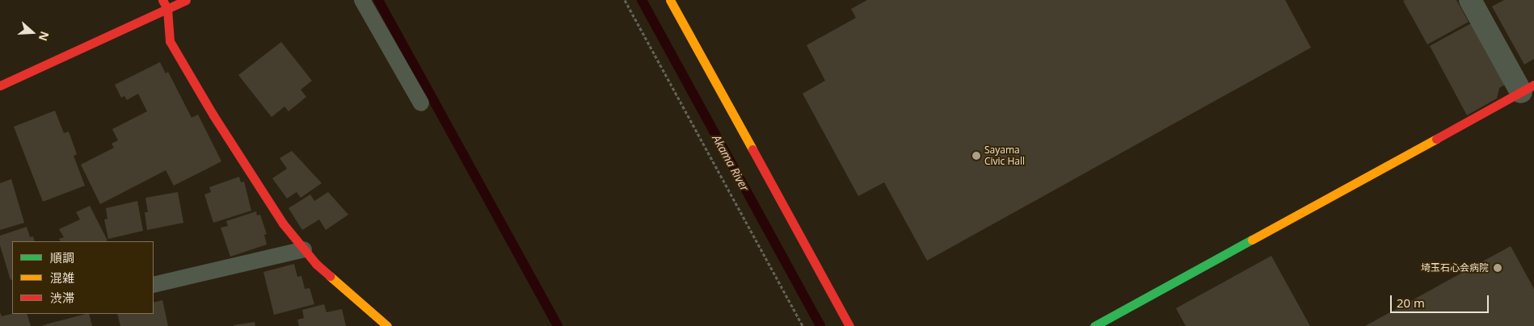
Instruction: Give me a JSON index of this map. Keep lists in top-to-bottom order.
{
  "water": ["Akama River"],
  "places": ["Sayama Civic Hall", "埼玉石心会病院"],
  "legend": ["順調", "混雑", "渋滞"],
  "scale_bar": "20 m",
  "north": "right"
}
